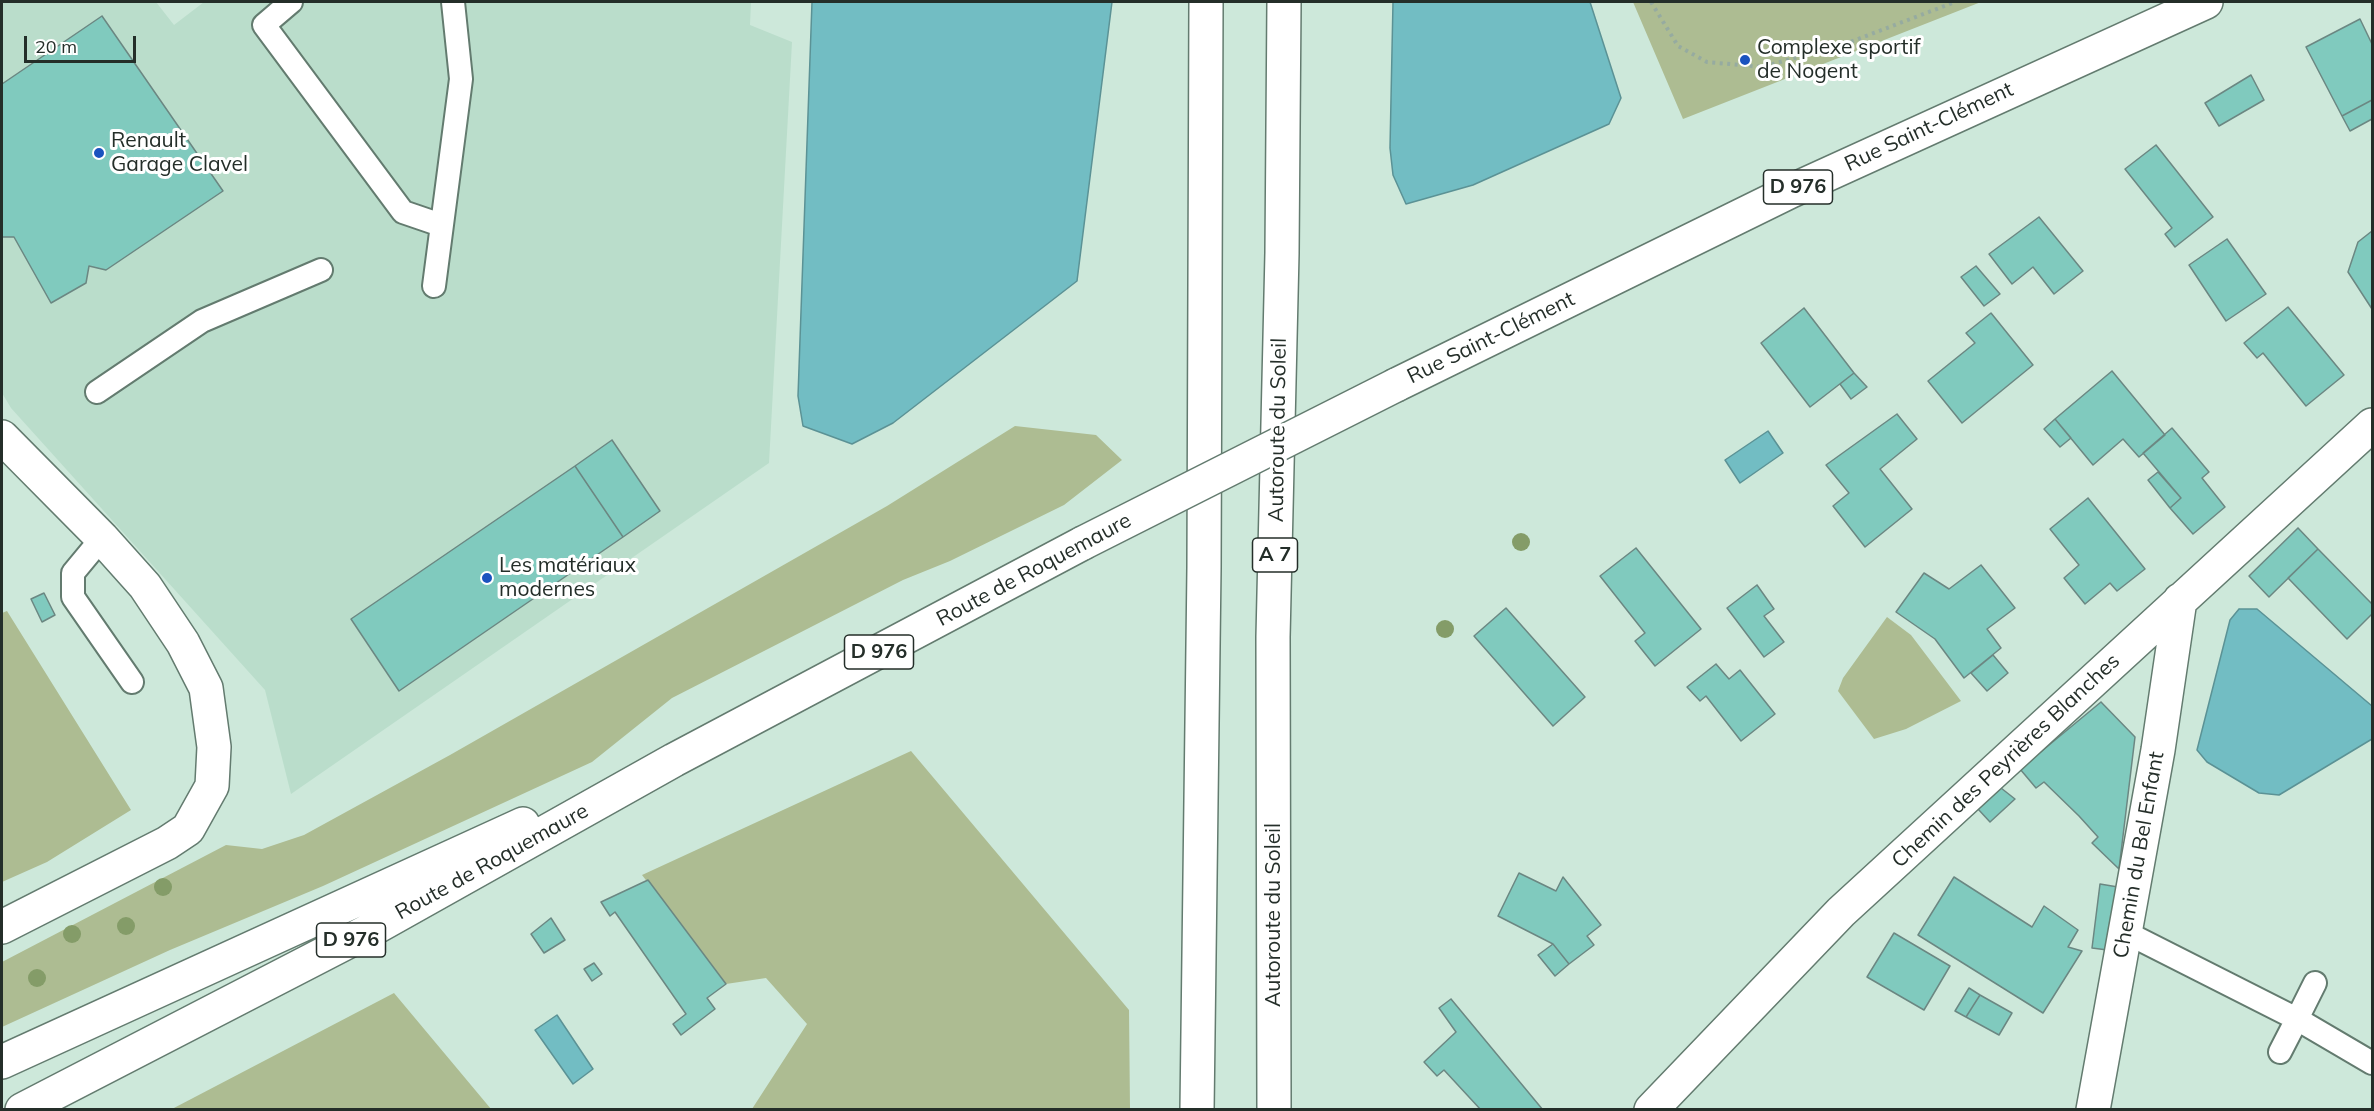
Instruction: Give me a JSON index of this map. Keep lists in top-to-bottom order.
{
  "streets": {
    "main road": [
      "Rue Saint-Clément",
      "D 976",
      "Autoroute du Soleil",
      "A 7",
      "Route de Roquemaure",
      "Chemin des Peyrières Blanches",
      "Chemin du Bel Enfant"
    ]
  },
  "crossings": [
    ["Rue Saint-Clément", "Route de Roquemaure"],
    ["Chemin des Peyrières Blanches", "Chemin du Bel Enfant"]
  ],
  "places": ["Complexe sportif de Nogent", "Renault Garage Clavel", "Les matériaux modernes"],
  "scale_bar": "20 m"
}
